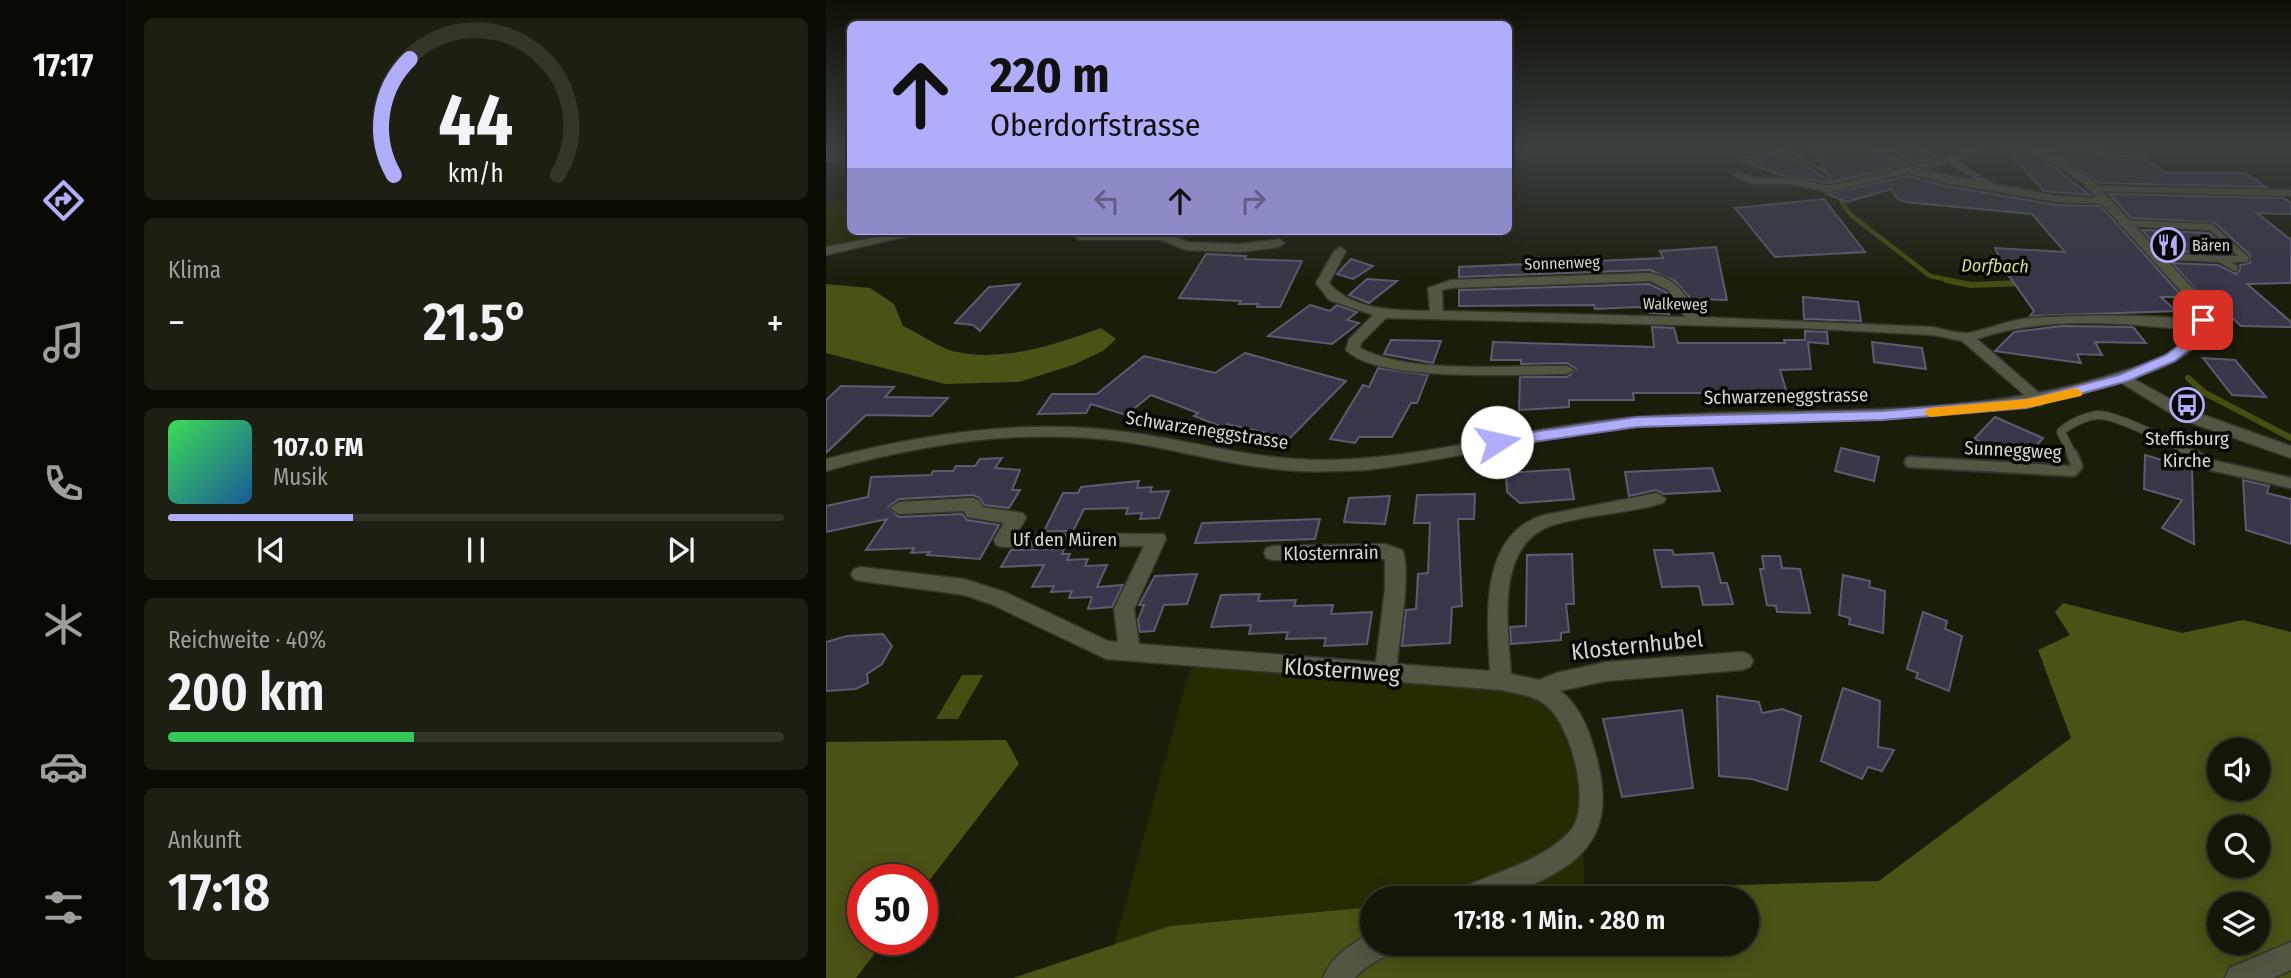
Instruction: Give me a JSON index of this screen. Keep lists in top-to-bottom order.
{
  "streets": {
    "street": [
      "Sonnenweg",
      "Walkeweg",
      "Schwarzeneggstrasse",
      "Uf den Müren",
      "Klosternrain",
      "Klosternhubel",
      "Klosternweg"
    ],
    "lane": ["Sunneggweg"]
  },
  "crossings": [
    ["Sonnenweg", "Walkeweg"],
    ["Uf den Müren", "Klosternweg"],
    ["Klosternrain", "Klosternweg"],
    ["Klosternhubel", "Klosternweg"]
  ],
  "water": ["Dorfbach"],
  "places": {
    "restaurant": ["Bären"],
    "bus stop": ["Steffisburg Kirche"]
  },
  "page": {
    "tabs": "17:17",
    "turn": ["220 m", "Oberdorfstrasse"],
    "tile": [
      "Klima",
      ["Reichweite · 40%", "200 km"],
      ["Ankunft", "17:18"]
    ],
    "heat": ["−", "21.5°", "+"],
    "song": ["107.0 FM", "Musik"],
    "limit": "50",
    "trip": "17:18 · 1 Min. · 280 m",
    "gauge": ["44", "km/h"]
  }
}
